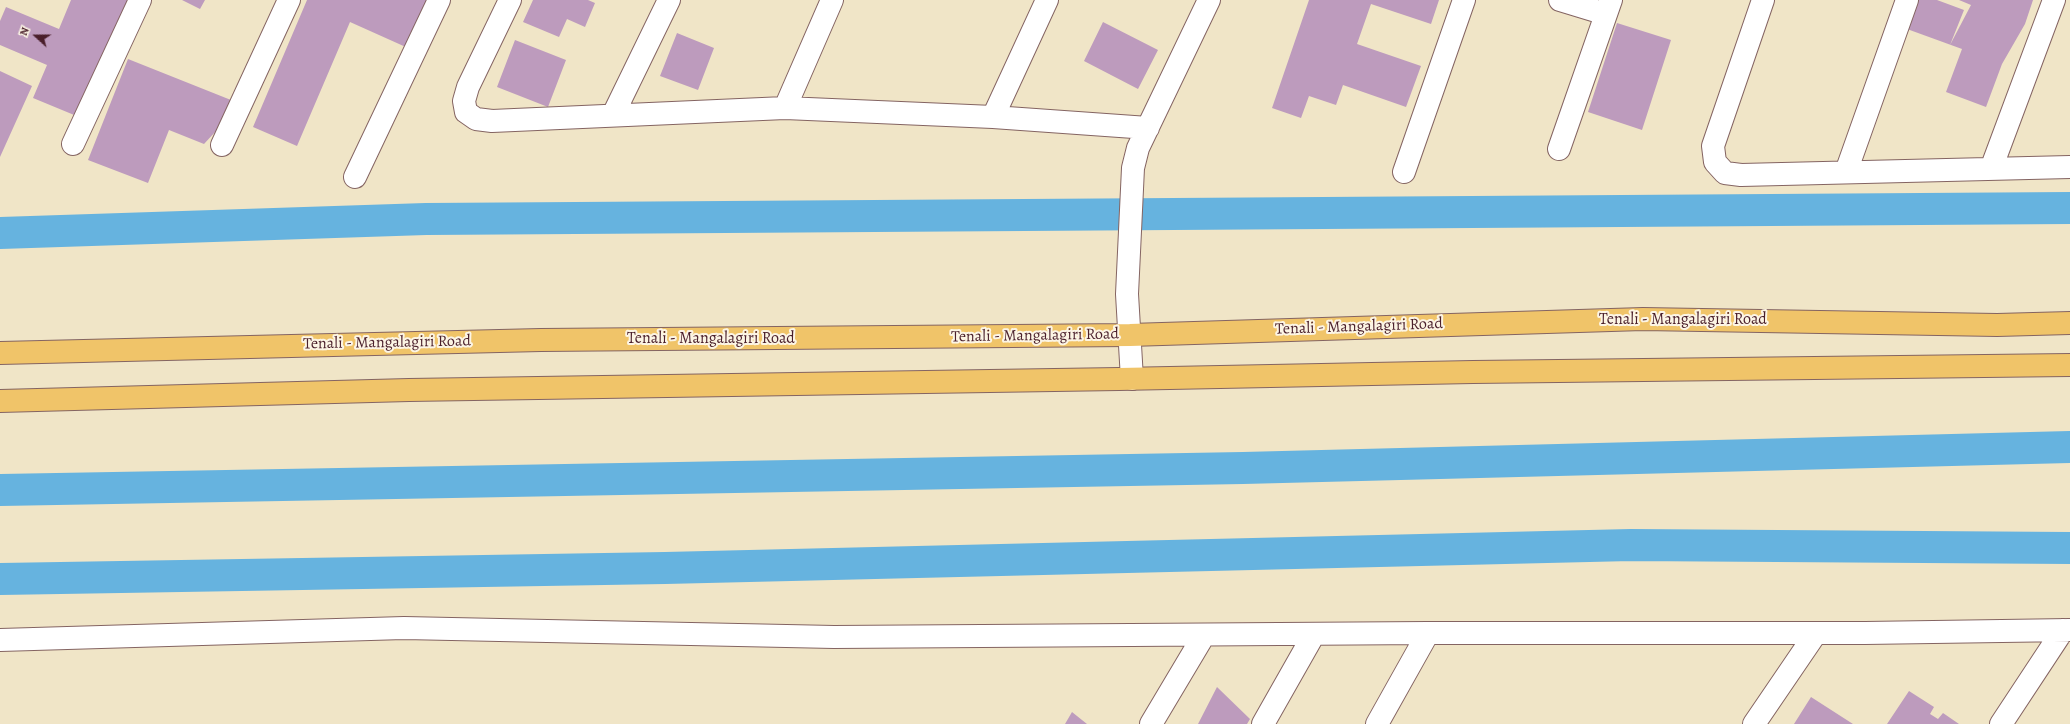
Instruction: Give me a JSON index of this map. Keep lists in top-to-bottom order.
{
  "streets": {
    "main road": ["Tenali - Mangalagiri Road"]
  },
  "north": "left"
}
